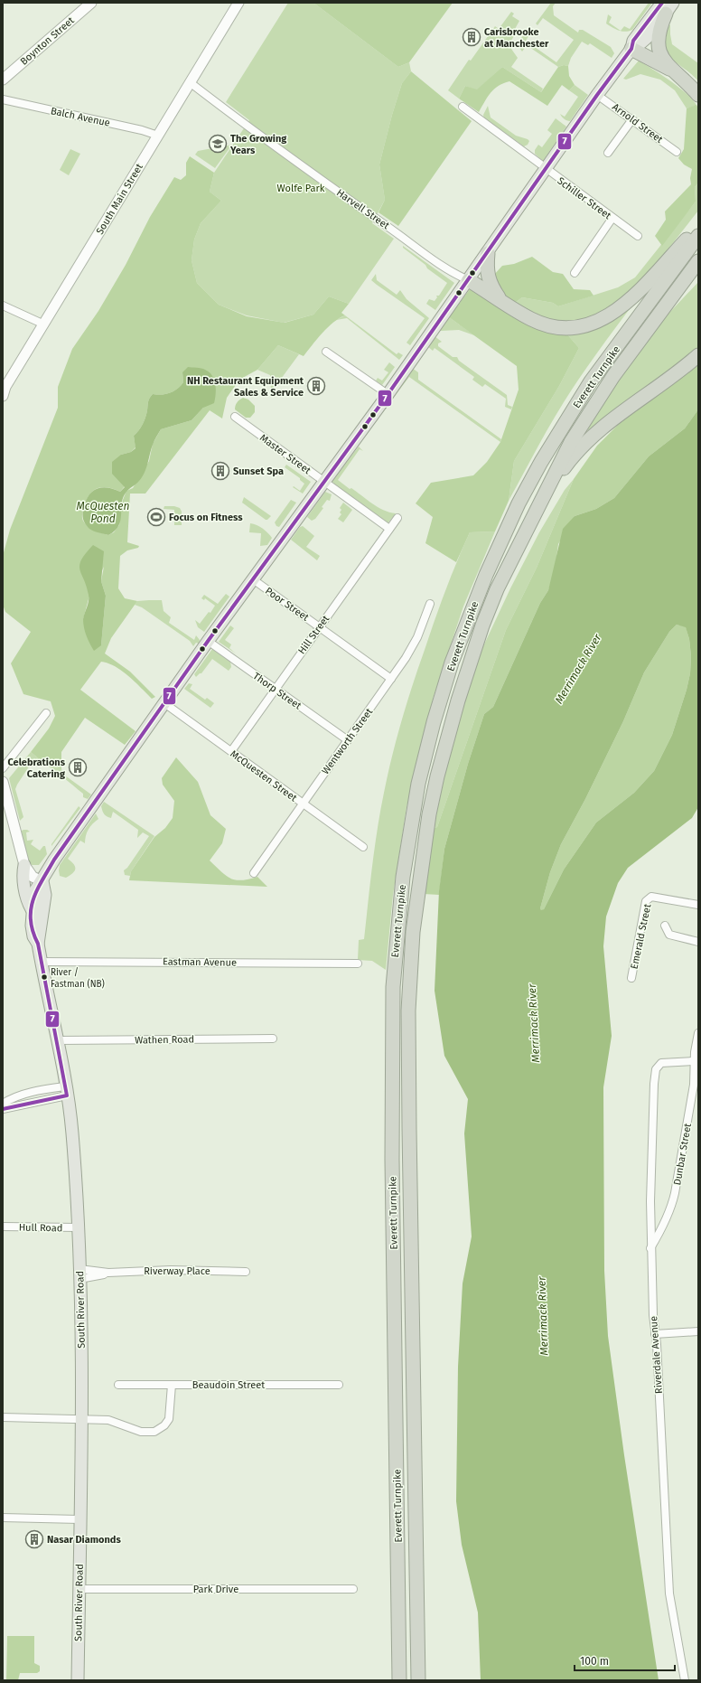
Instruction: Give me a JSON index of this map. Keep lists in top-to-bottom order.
{
  "streets": {
    "highway": ["Everett Turnpike"],
    "main road": ["Boynton Street", "South Main Street", "South River Road"],
    "street": [
      "Balch Avenue",
      "Arnold Street",
      "Schiller Street",
      "Harvell Street",
      "Master Street",
      "Poor Street",
      "Hill Street",
      "Thorp Street",
      "Wentworth Street",
      "McQuesten Street",
      "Emerald Street",
      "Eastman Avenue",
      "Wathen Road",
      "Dunbar Street",
      "Hull Road",
      "Riverway Place",
      "Riverdale Avenue",
      "Beaudoin Street",
      "Park Drive"
    ]
  },
  "crossings": [
    ["Balch Avenue", "South Main Street"],
    ["South Main Street", "Harvell Street"],
    ["Master Street", "Hill Street"],
    ["Poor Street", "Hill Street"],
    ["Poor Street", "Wentworth Street"],
    ["Hill Street", "Thorp Street"],
    ["Hill Street", "McQuesten Street"],
    ["Thorp Street", "Wentworth Street"],
    ["Wentworth Street", "McQuesten Street"],
    ["Eastman Avenue", "South River Road"],
    ["Wathen Road", "South River Road"],
    ["Dunbar Street", "Riverdale Avenue"],
    ["Hull Road", "South River Road"],
    ["Riverway Place", "South River Road"],
    ["South River Road", "Park Drive"]
  ],
  "water": ["McQuesten Pond", "Merrimack River"],
  "parks": ["Wolfe Park"],
  "places": {
    "building": [
      "Carisbrooke at Manchester",
      "NH Restaurant Equipment Sales & Service",
      "Sunset Spa",
      "Celebrations Catering",
      "Nasar Diamonds"
    ],
    "school or university": ["The Growing Years"],
    "sports": ["Focus on Fitness"],
    "other": ["River / Fastman (NB)"]
  },
  "lines": ["transit line 7"],
  "scale_bar": "100 m"
}
